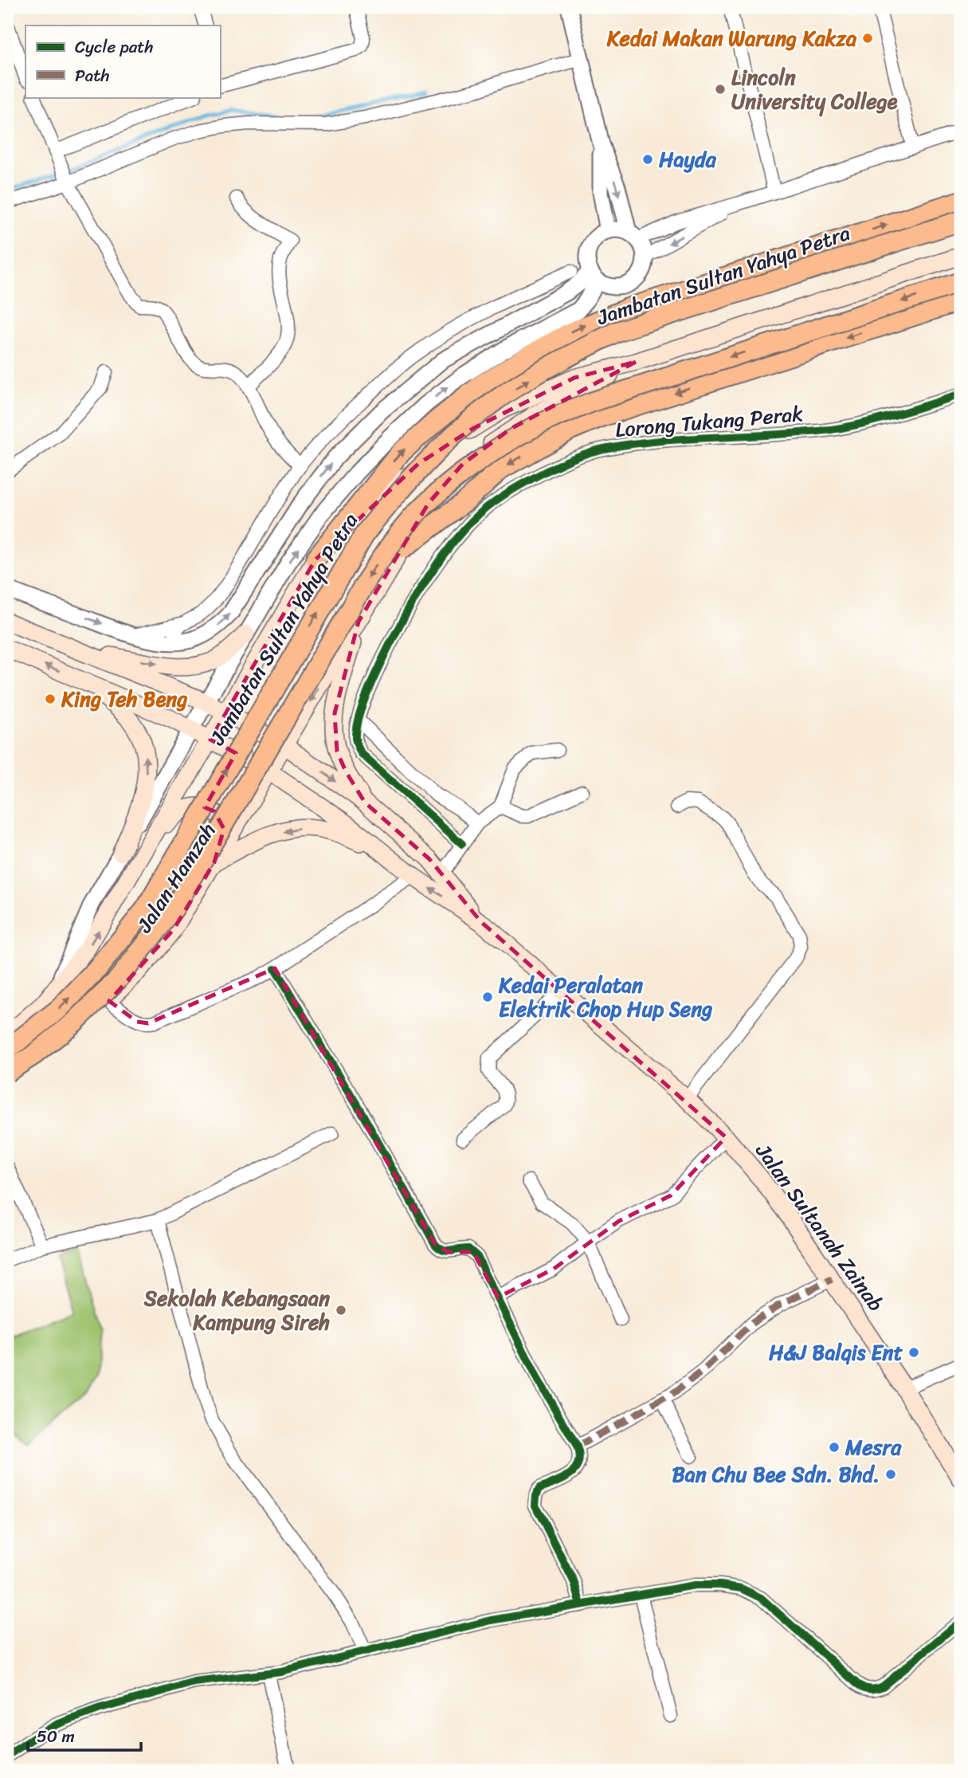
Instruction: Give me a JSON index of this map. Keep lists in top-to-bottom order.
{
  "streets": {
    "highway": ["Jambatan Sultan Yahya Petra"],
    "main road": ["Jalan Hamzah", "Jalan Sultanah Zainab"],
    "street": ["Lorong Tukang Perak"]
  },
  "places": [
    "Kedai Makan Warung Kakza",
    "Lincoln University College",
    "Hayda",
    "King Teh Beng",
    "Kedai Peralatan Elektrik Chop Hup Seng",
    "Sekolah Kebangsaan Kampung Sireh",
    "H&J Balqis Ent",
    "Mesra",
    "Ban Chu Bee Sdn. Bhd."
  ],
  "legend": ["Cycle path", "Path"],
  "scale_bar": "50 m"
}
